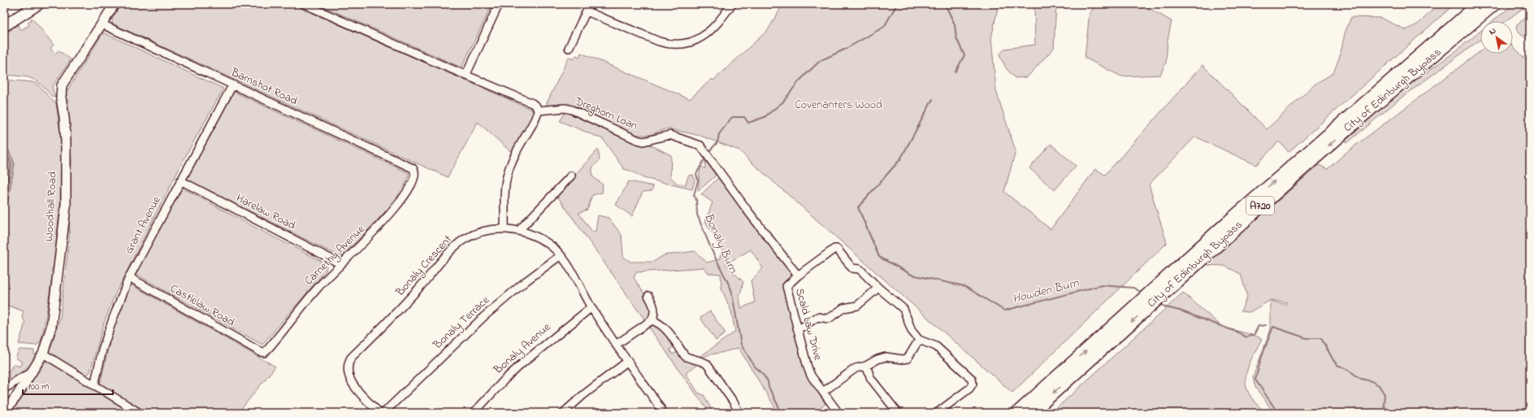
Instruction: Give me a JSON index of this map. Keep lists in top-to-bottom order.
{
  "streets": {
    "highway": ["City of Edinburgh Bypass", "A720"],
    "street": [
      "Barnshot Road",
      "Dreghorn Loan",
      "Woodhall Road",
      "Harelaw Road",
      "Grant Avenue",
      "Carnethy Avenue",
      "Bonaly Crescent",
      "Castlelaw Road",
      "Bonaly Terrace",
      "Scald Law Drive",
      "Bonaly Avenue"
    ]
  },
  "crossings": [
    ["Barnshot Road", "Woodhall Road"],
    ["Barnshot Road", "Grant Avenue"],
    ["Barnshot Road", "Carnethy Avenue"],
    ["Dreghorn Loan", "Scald Law Drive"],
    ["Harelaw Road", "Grant Avenue"],
    ["Harelaw Road", "Carnethy Avenue"],
    ["Grant Avenue", "Castlelaw Road"],
    ["Carnethy Avenue", "Castlelaw Road"],
    ["Bonaly Crescent", "Bonaly Terrace"],
    ["Bonaly Crescent", "Bonaly Avenue"]
  ],
  "water": ["Bonaly Burn", "Howden Burn"],
  "parks": ["Covenanters Wood"],
  "scale_bar": "100 m",
  "north": "top left"
}
